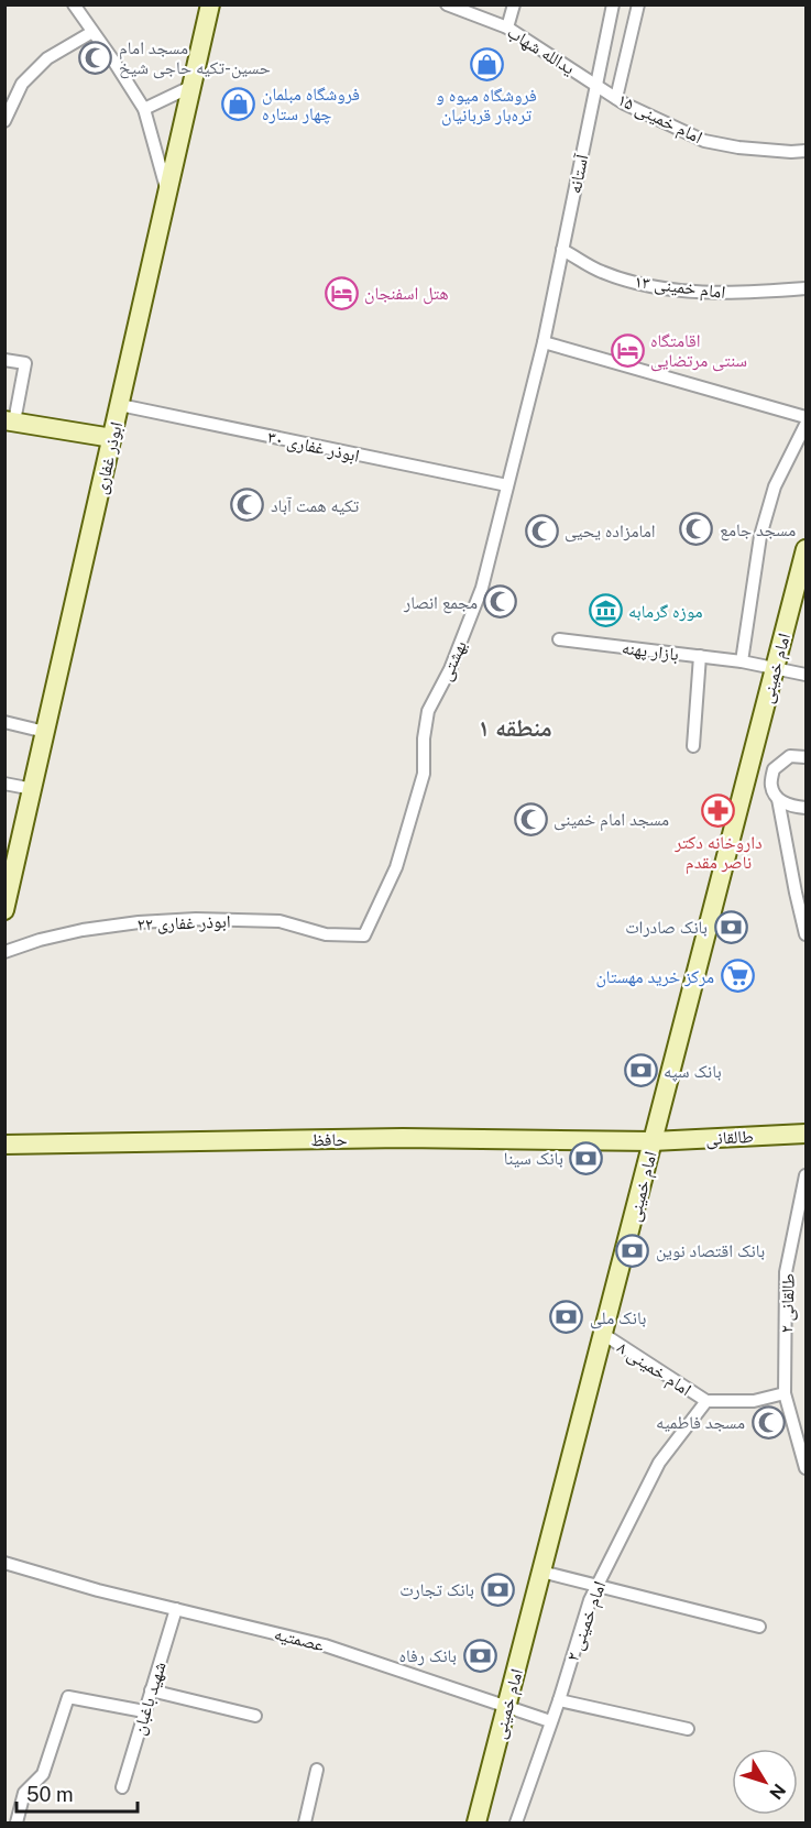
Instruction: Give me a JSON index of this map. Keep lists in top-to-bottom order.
{
  "streets": {
    "street": [
      "یدالله شهاب",
      "امام خمینی ۱۵",
      "آستانه",
      "امام خمینی ۱۳",
      "ابوذر غفاری ۳۰",
      "ابوذر غفاری",
      "بازار پهنه",
      "بهشتی",
      "امام خمینی",
      "ابوذر غفاری ۲۲",
      "طالقانی",
      "حافظ",
      "طالقانی ۲",
      "امام خمینی ۸",
      "امام خمینی ۲",
      "عصمتیه",
      "شهید باغبان"
    ]
  },
  "crossings": [
    ["یدالله شهاب", "امام خمینی ۱۵"],
    ["یدالله شهاب", "آستانه"],
    ["امام خمینی ۱۵", "آستانه"],
    ["آستانه", "امام خمینی ۱۳"],
    ["آستانه", "بهشتی"],
    ["ابوذر غفاری ۳۰", "ابوذر غفاری"],
    ["ابوذر غفاری ۳۰", "بهشتی"],
    ["بازار پهنه", "امام خمینی"],
    ["بهشتی", "ابوذر غفاری ۲۲"],
    ["امام خمینی", "طالقانی"],
    ["امام خمینی", "حافظ"],
    ["امام خمینی", "امام خمینی ۸"],
    ["امام خمینی", "عصمتیه"],
    ["طالقانی", "حافظ"],
    ["امام خمینی ۸", "امام خمینی ۲"],
    ["امام خمینی ۲", "عصمتیه"],
    ["عصمتیه", "شهید باغبان"]
  ],
  "districts": ["منطقه ۱"],
  "places": {
    "mosque": [
      "مسجد امام حسین-تکیه حاجی شیخ",
      "تکیه همت آباد",
      "مسجد جامع",
      "امامزاده یحیی",
      "مجمع انصار",
      "مسجد امام خمینی",
      "مسجد فاطمیه"
    ],
    "shop": ["فروشگاه میوه و تره‌بار قربانیان", "فروشگاه مبلمان چهار ستاره"],
    "hotel": ["هتل اسفنجان", "اقامتگاه سنتی مرتضایی"],
    "museum": ["موزه گرمابه"],
    "pharmacy": ["داروخانه دکتر ناصر مقدم"],
    "bank": [
      "بانک صادرات",
      "بانک سپه",
      "بانک سینا",
      "بانک اقتصاد نوین",
      "بانک ملی",
      "بانک تجارت",
      "بانک رفاه"
    ],
    "supermarket": ["مرکز خرید مهستان"]
  },
  "scale_bar": "50 m",
  "north": "bottom right"
}
